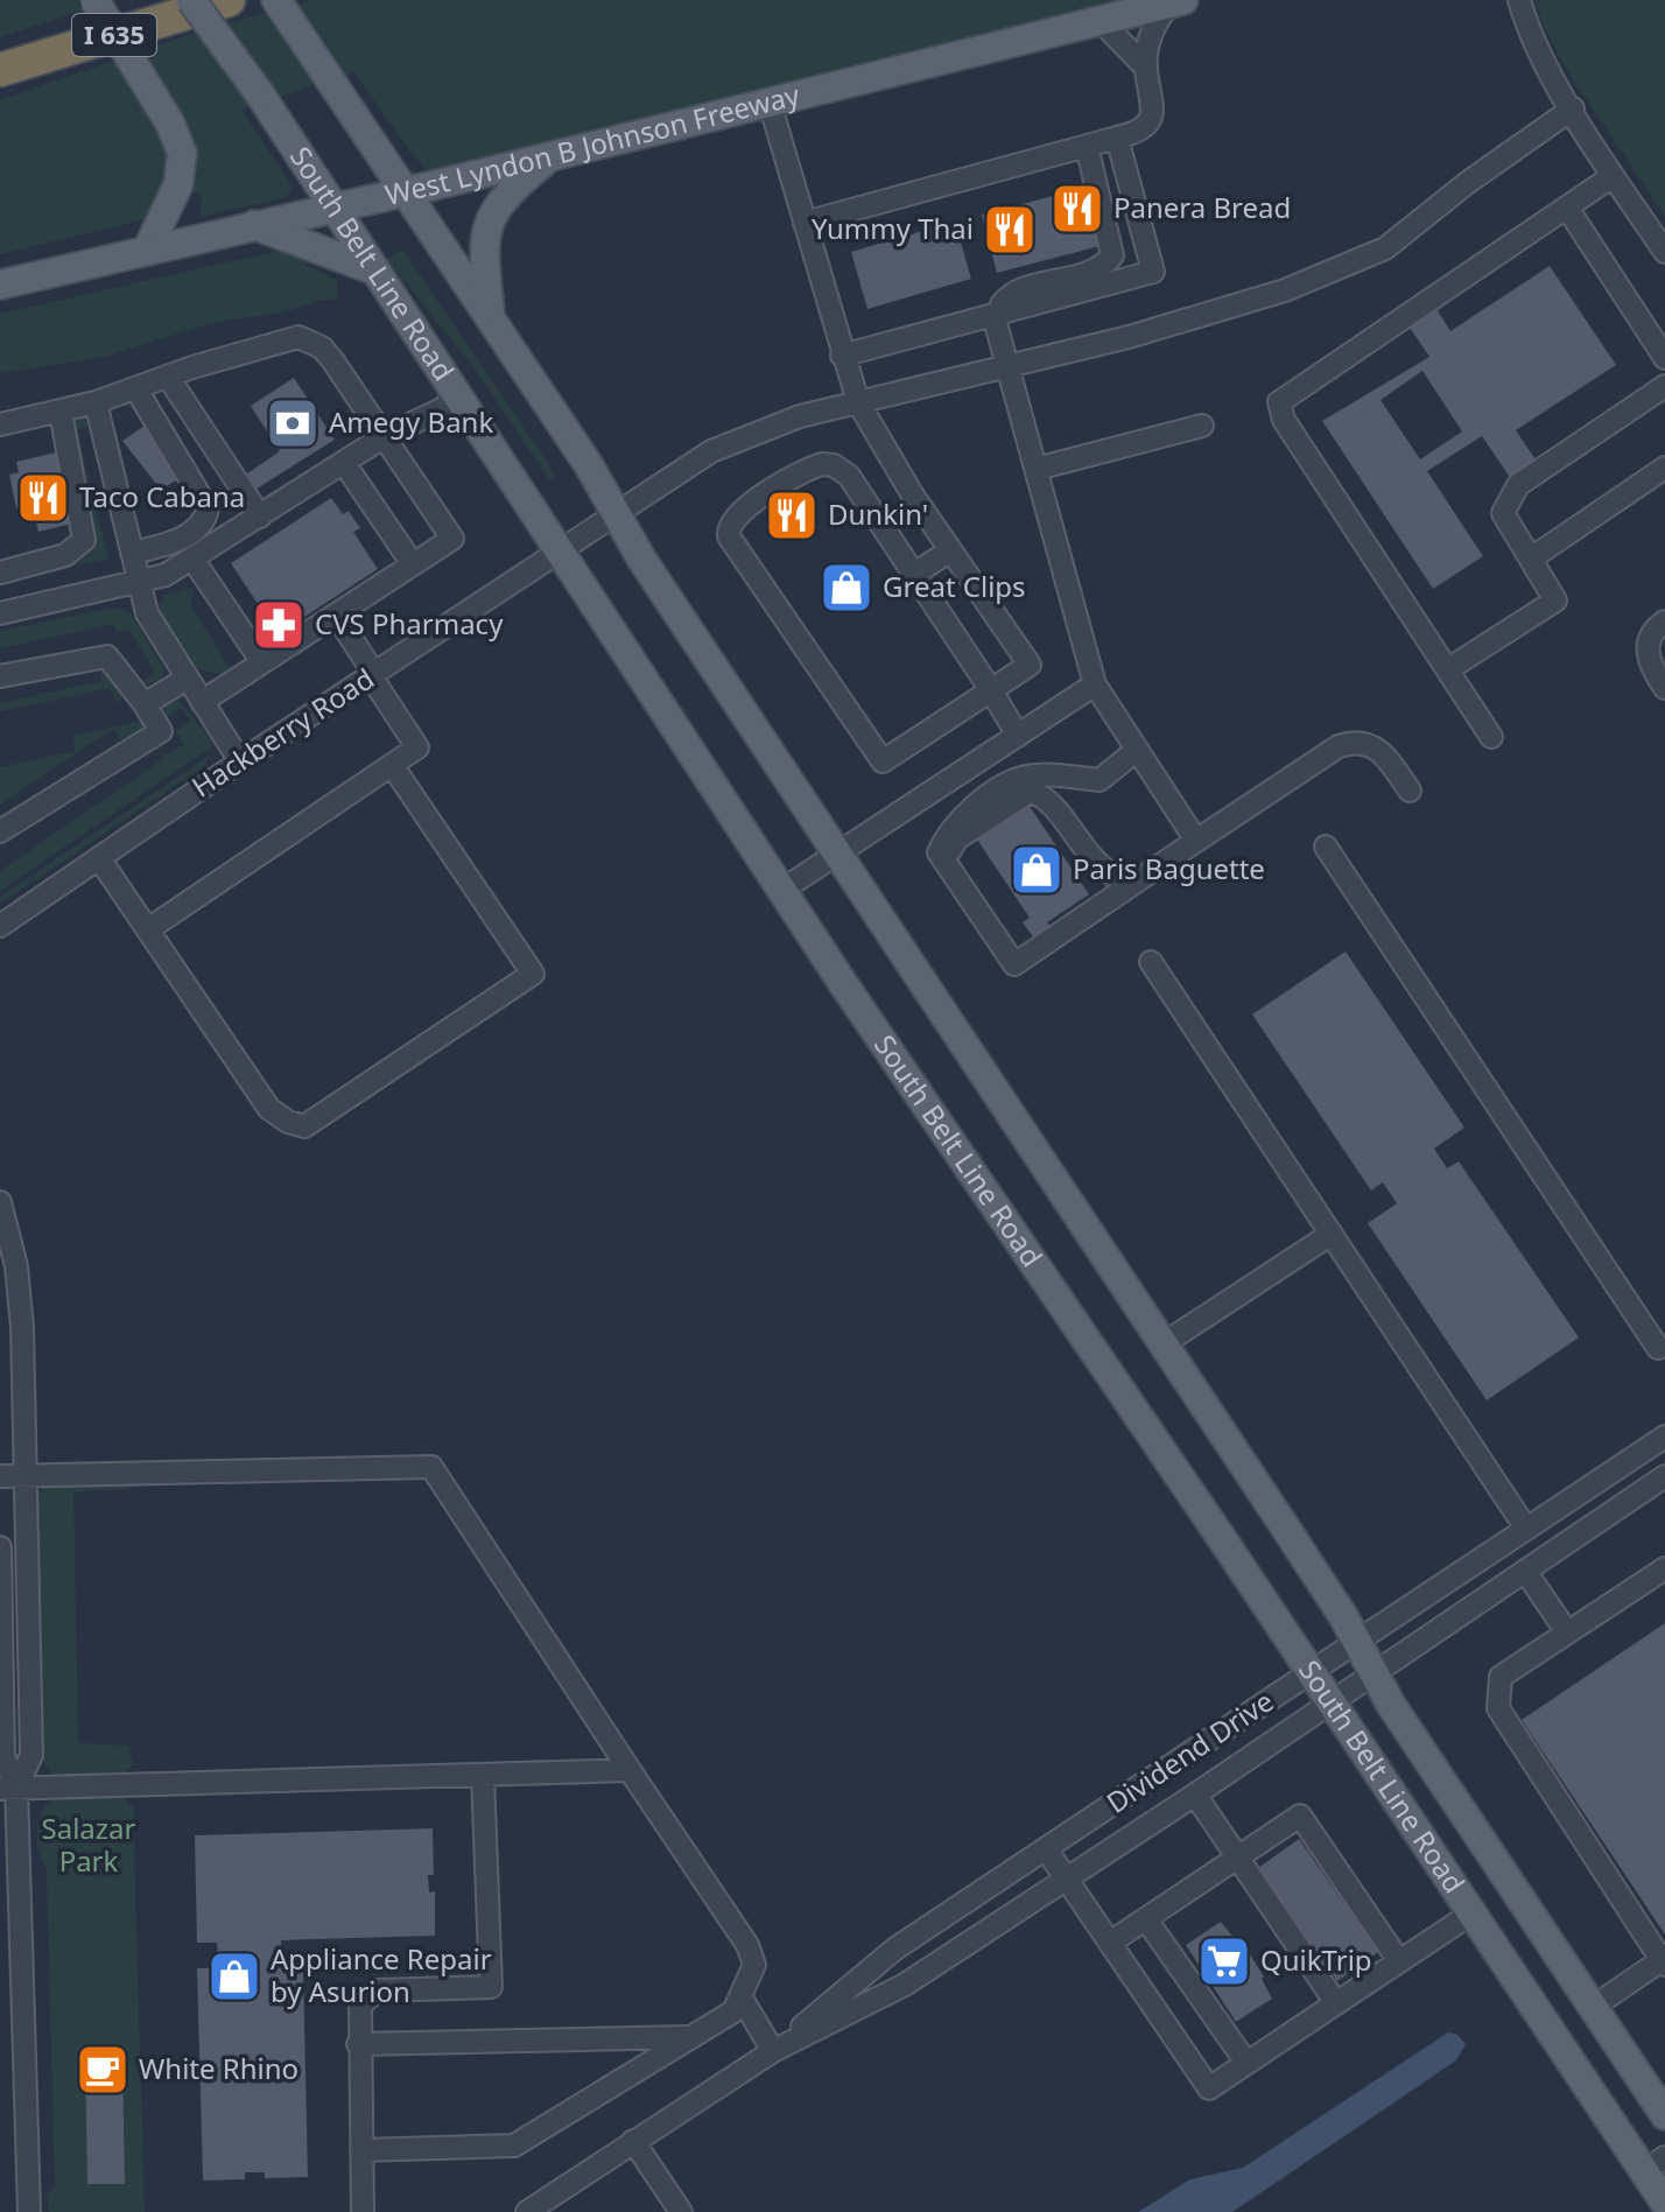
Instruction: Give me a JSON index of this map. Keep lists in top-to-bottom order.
{
  "streets": {
    "highway": ["I 635"],
    "main road": ["West Lyndon B Johnson Freeway", "South Belt Line Road"],
    "street": ["Hackberry Road", "Dividend Drive"]
  },
  "crossings": [
    ["West Lyndon B Johnson Freeway", "South Belt Line Road"],
    ["South Belt Line Road", "Hackberry Road"],
    ["South Belt Line Road", "Dividend Drive"]
  ],
  "parks": ["Salazar Park"],
  "places": {
    "restaurant": [
      "Panera Bread",
      "Yummy Thai",
      "Taco Cabana",
      "Dunkin'"
    ],
    "bank": ["Amegy Bank"],
    "shop": ["Great Clips", "Paris Baguette", "Appliance Repair by Asurion"],
    "pharmacy": ["CVS Pharmacy"],
    "supermarket": ["QuikTrip"],
    "cafe": ["White Rhino"]
  }
}
